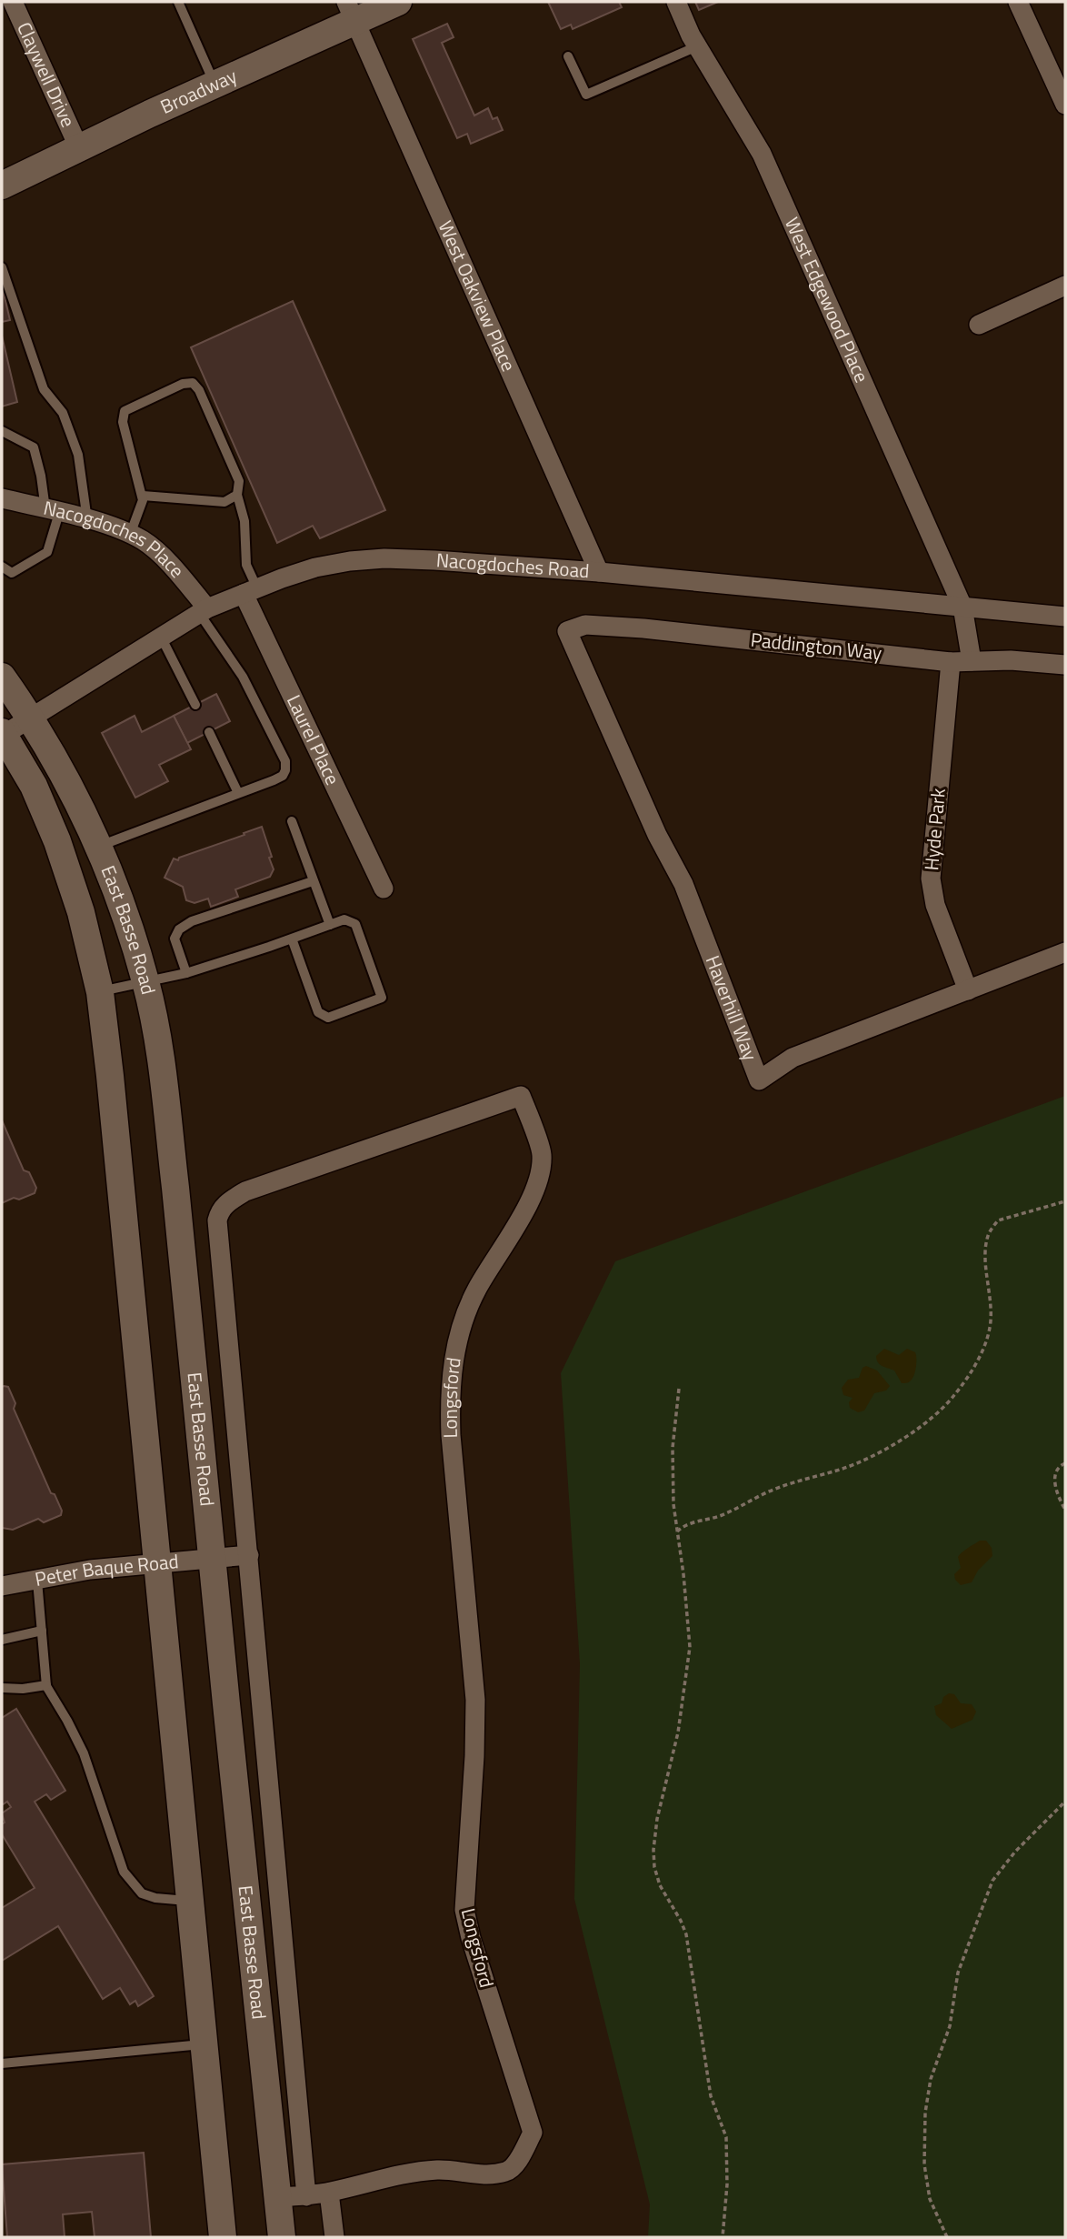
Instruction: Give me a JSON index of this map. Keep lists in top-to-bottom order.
{
  "streets": {
    "main road": ["Broadway", "East Basse Road"],
    "street": [
      "Claywell Drive",
      "West Oakview Place",
      "West Edgewood Place",
      "Nacogdoches Place",
      "Nacogdoches Road",
      "Paddington Way",
      "Laurel Place",
      "Hyde Park",
      "Haverhill Way",
      "Longsford",
      "Peter Baque Road"
    ]
  },
  "crossings": [
    ["Claywell Drive", "Broadway"],
    ["Broadway", "West Oakview Place"],
    ["West Oakview Place", "Nacogdoches Road"],
    ["West Edgewood Place", "Nacogdoches Road"],
    ["Nacogdoches Place", "Nacogdoches Road"],
    ["Nacogdoches Road", "Laurel Place"],
    ["Nacogdoches Road", "East Basse Road"],
    ["Paddington Way", "Hyde Park"],
    ["Paddington Way", "Haverhill Way"],
    ["Hyde Park", "Haverhill Way"],
    ["East Basse Road", "Longsford"],
    ["East Basse Road", "Peter Baque Road"]
  ]
}
